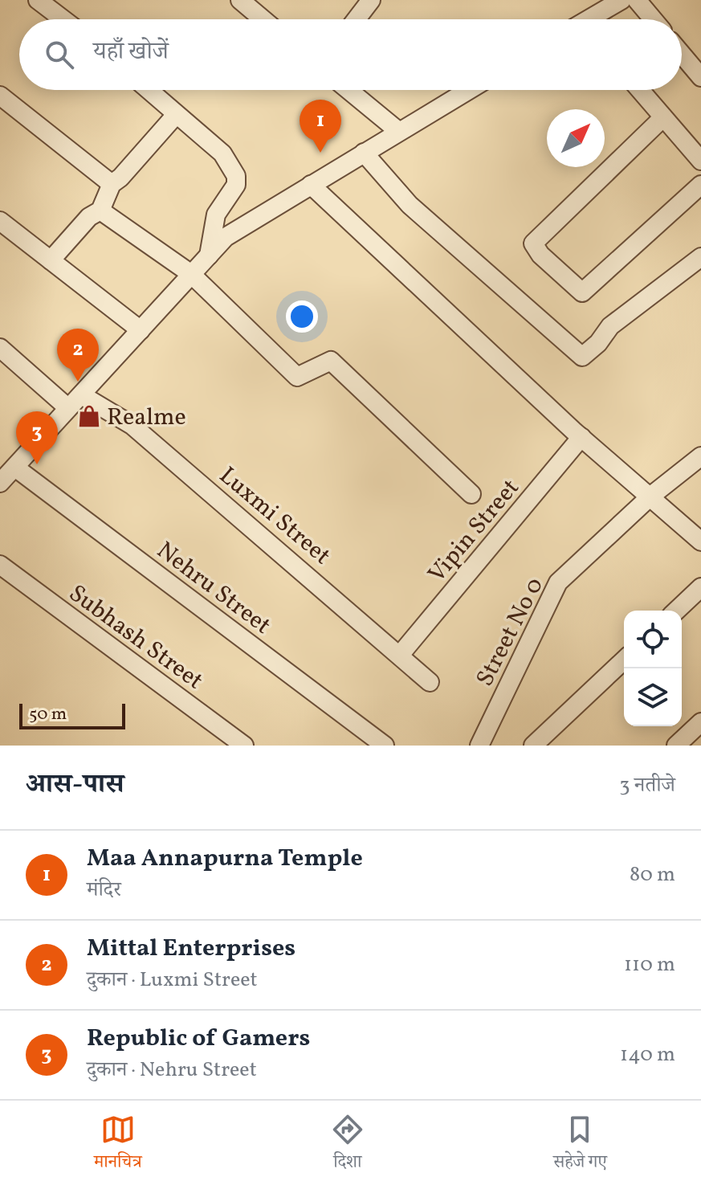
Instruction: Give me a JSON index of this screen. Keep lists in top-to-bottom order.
{
  "streets": {
    "street": [
      "Luxmi Street",
      "Vipin Street",
      "Nehru Street",
      "Street No 0",
      "Subhash Street"
    ]
  },
  "crossings": [
    ["Luxmi Street", "Vipin Street"]
  ],
  "places": {
    "shop": ["Realme"]
  },
  "scale_bar": "50 m",
  "north": "top right",
  "page": {
    "search": "यहाँ खोजें",
    "pins": ["1", "2", "3"],
    "scale": "50 m",
    "heading": ["आस-पास", "3 नतीजे"],
    "list": [
      {
        "mark": "1",
        "name": "Maa Annapurna Temple",
        "note": "मंदिर",
        "value": "80 m"
      },
      {
        "mark": "2",
        "name": "Mittal Enterprises",
        "note": "दुकान · Luxmi Street",
        "value": "110 m"
      },
      {
        "mark": "3",
        "name": "Republic of Gamers",
        "note": "दुकान · Nehru Street",
        "value": "140 m"
      }
    ],
    "nav": ["मानचित्र", "दिशा", "सहेजे गए"]
  }
}
